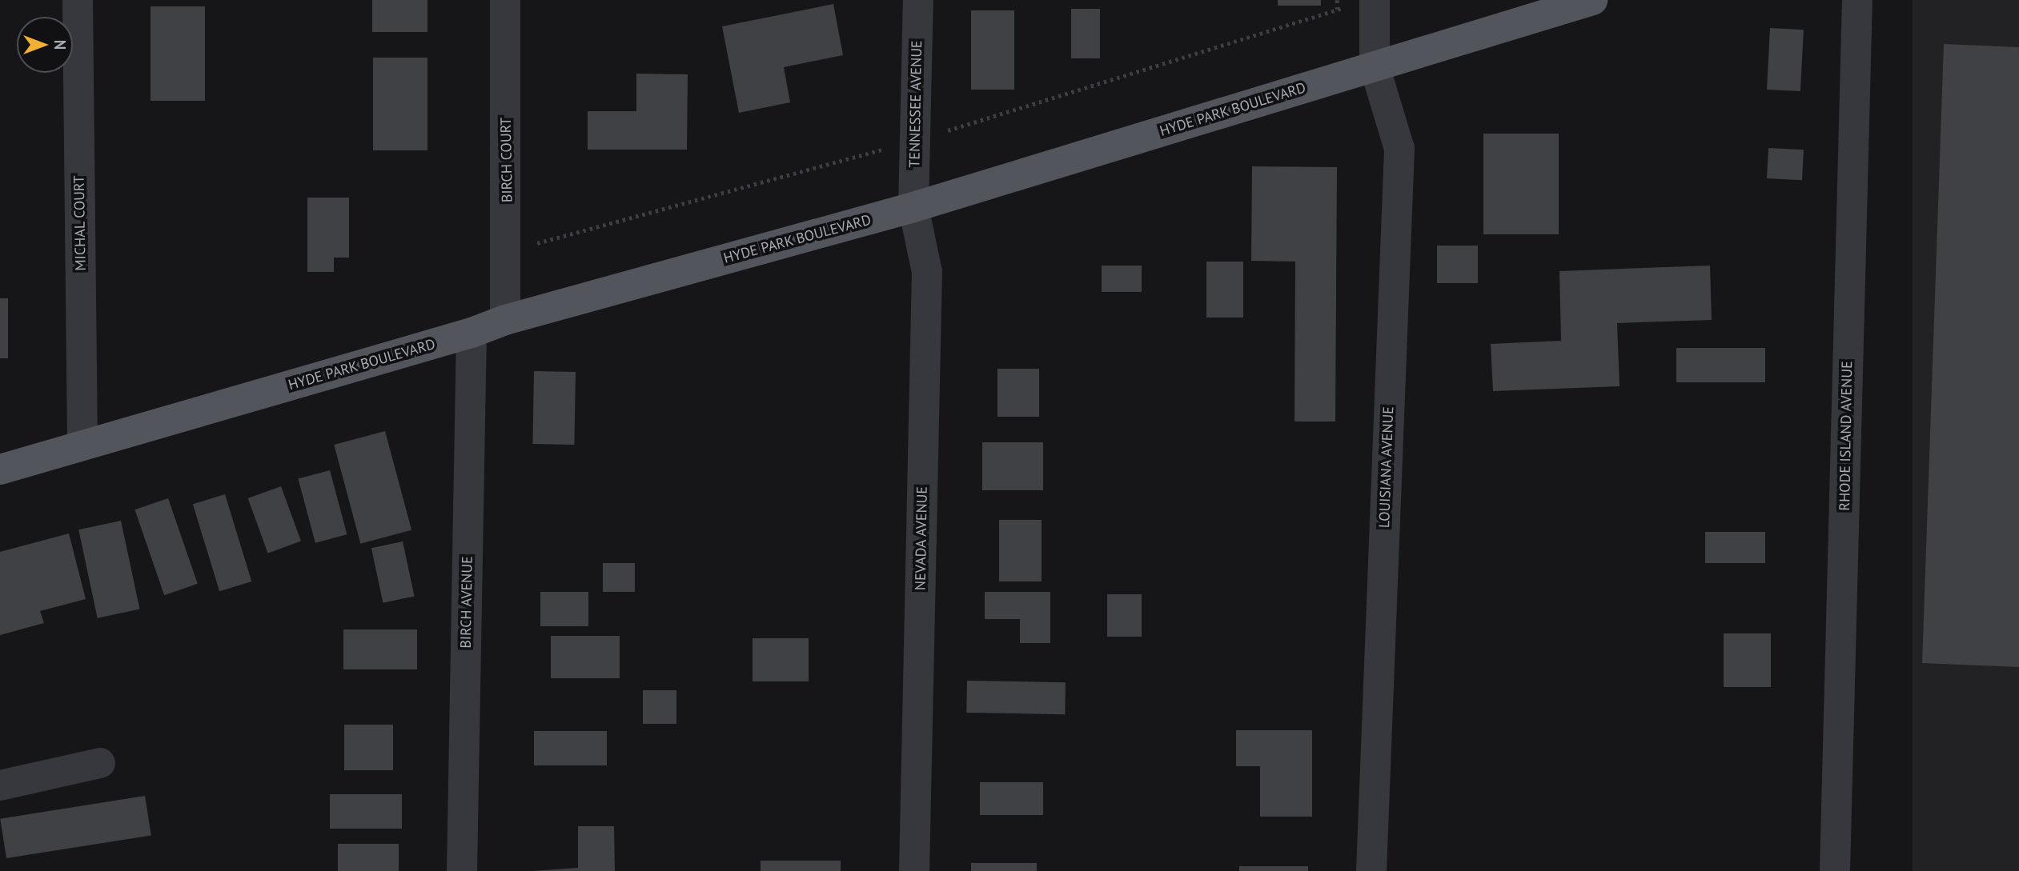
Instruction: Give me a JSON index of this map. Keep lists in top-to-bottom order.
{
  "streets": {
    "main road": ["HYDE PARK BOULEVARD"],
    "street": [
      "TENNESSEE AVENUE",
      "BIRCH COURT",
      "MICHAL COURT",
      "RHODE ISLAND AVENUE",
      "LOUISIANA AVENUE",
      "NEVADA AVENUE",
      "BIRCH AVENUE"
    ]
  },
  "crossings": [
    ["TENNESSEE AVENUE", "HYDE PARK BOULEVARD"],
    ["TENNESSEE AVENUE", "NEVADA AVENUE"],
    ["HYDE PARK BOULEVARD", "BIRCH COURT"],
    ["HYDE PARK BOULEVARD", "MICHAL COURT"],
    ["HYDE PARK BOULEVARD", "LOUISIANA AVENUE"],
    ["HYDE PARK BOULEVARD", "NEVADA AVENUE"],
    ["HYDE PARK BOULEVARD", "BIRCH AVENUE"]
  ],
  "north": "right"
}
